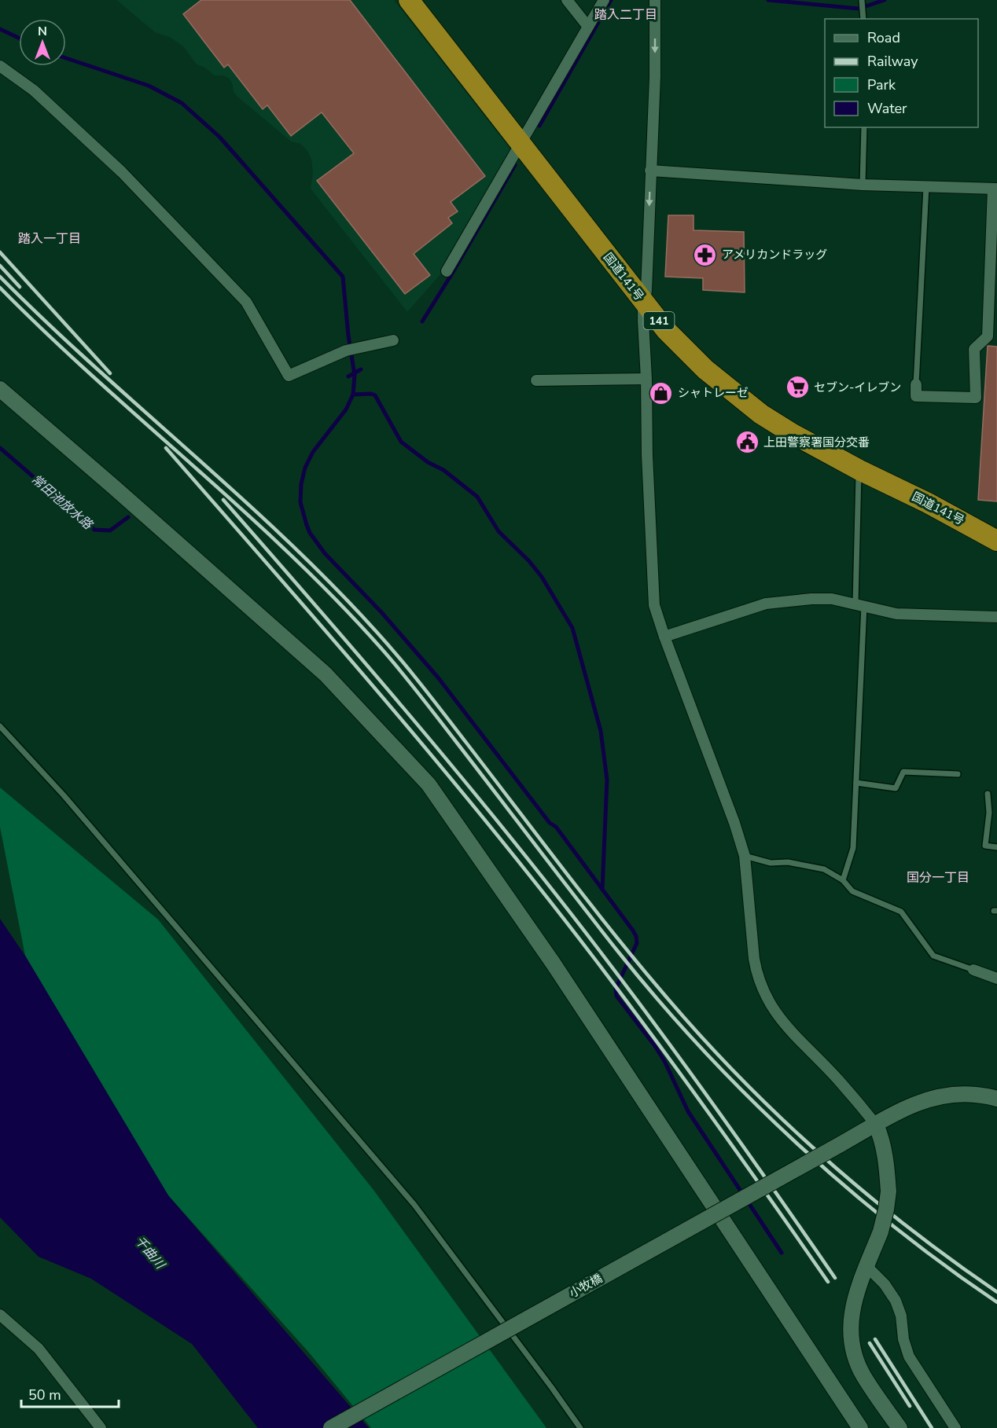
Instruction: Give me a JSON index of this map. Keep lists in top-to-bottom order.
{
  "streets": {
    "highway": ["国道141号", "141"],
    "street": ["小牧橋"]
  },
  "districts": ["踏入二丁目", "踏入一丁目", "国分一丁目"],
  "water": ["常田池放水路", "千曲川"],
  "places": {
    "pharmacy": ["アメリカンドラッグ"],
    "supermarket": ["セブン-イレブン"],
    "shop": ["シャトレーゼ"],
    "public building": ["上田警察署国分交番"]
  },
  "legend": [
    "Road",
    "Railway",
    "Park",
    "Water"
  ],
  "scale_bar": "50 m",
  "north": "top"
}
